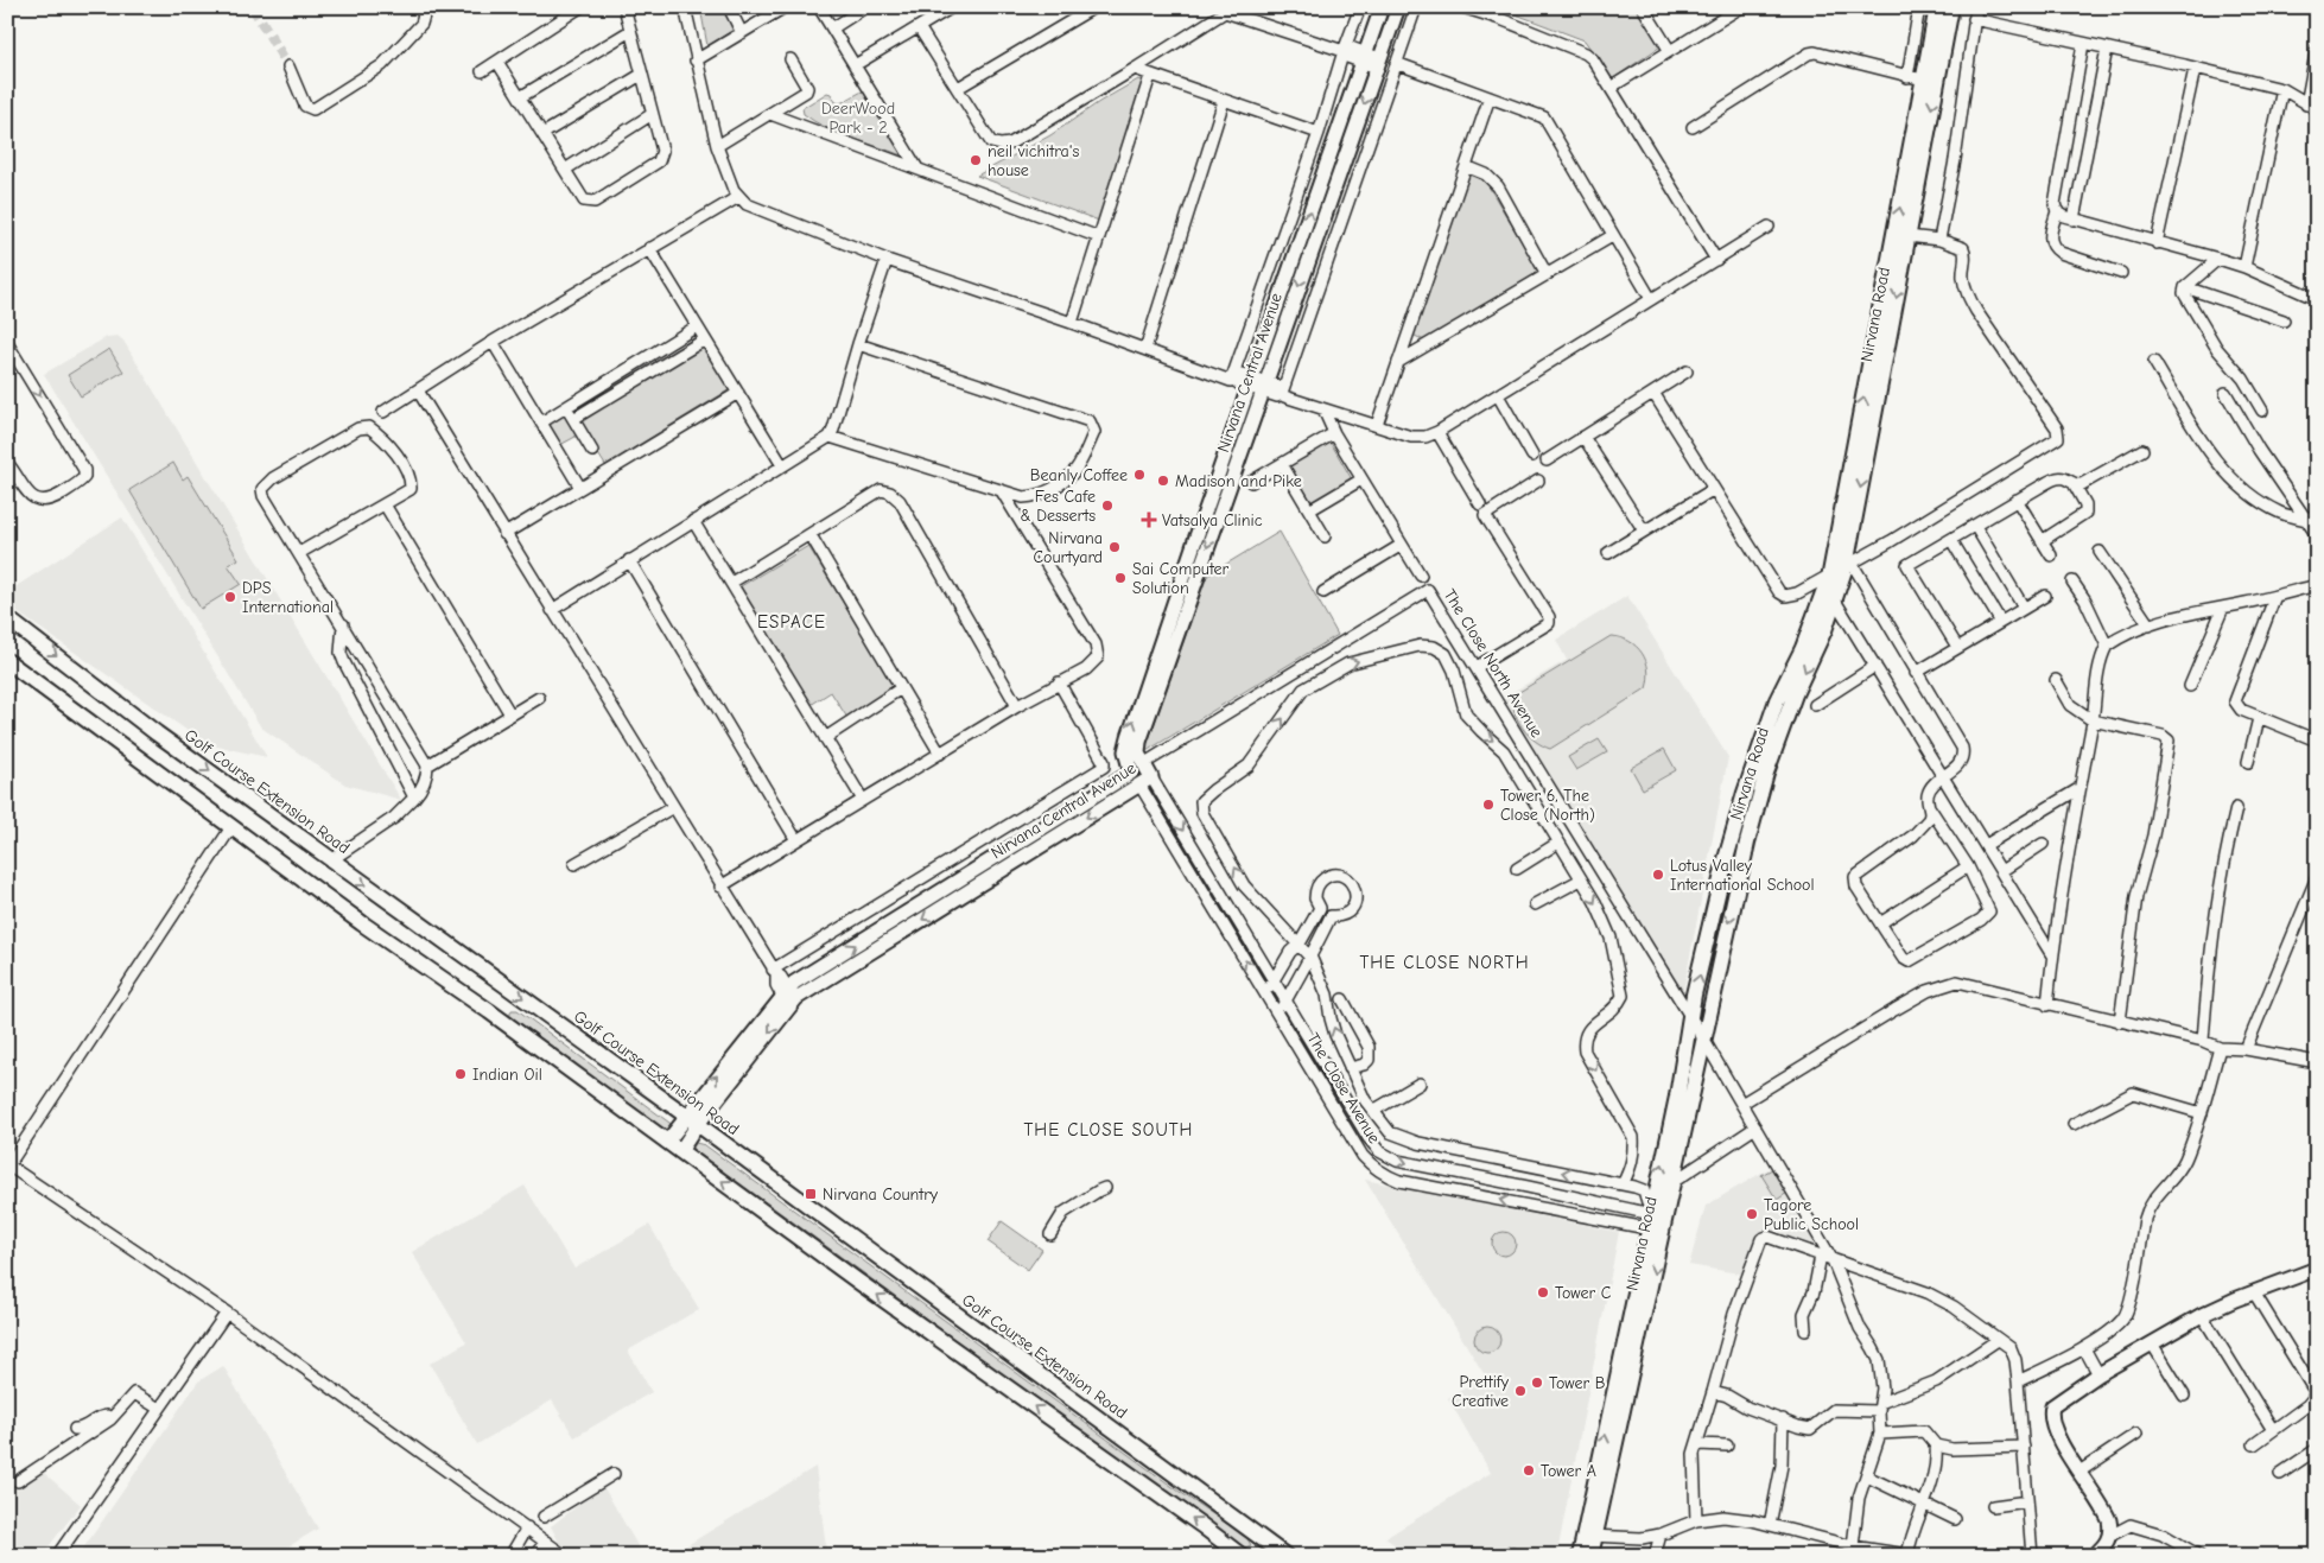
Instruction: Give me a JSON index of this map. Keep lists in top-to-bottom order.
{
  "streets": {
    "main road": ["Nirvana Road", "Golf Course Extension Road"],
    "street": ["Nirvana Central Avenue", "The Close North Avenue", "The Close Avenue"]
  },
  "crossings": [
    ["Nirvana Road", "The Close North Avenue"],
    ["Nirvana Road", "The Close Avenue"],
    ["Nirvana Central Avenue", "The Close North Avenue"],
    ["Nirvana Central Avenue", "Golf Course Extension Road"],
    ["Nirvana Central Avenue", "The Close Avenue"],
    ["The Close North Avenue", "The Close Avenue"]
  ],
  "districts": ["ESPACE", "THE CLOSE NORTH", "THE CLOSE SOUTH"],
  "parks": ["DeerWood Park - 2"],
  "places": {
    "other": [
      "neil vichitra's house",
      "Beanly Coffee",
      "Madison and Pike",
      "Fes Cafe & Desserts",
      "Nirvana Courtyard",
      "Sai Computer Solution",
      "DPS International",
      "Tower 6, The Close (North)",
      "Lotus Valley International School",
      "Indian Oil",
      "Tagore Public School",
      "Tower C",
      "Tower B",
      "Prettify Creative",
      "Tower A"
    ],
    "health": ["Vatsalya Clinic"],
    "transit": ["Nirvana Country"]
  }
}
